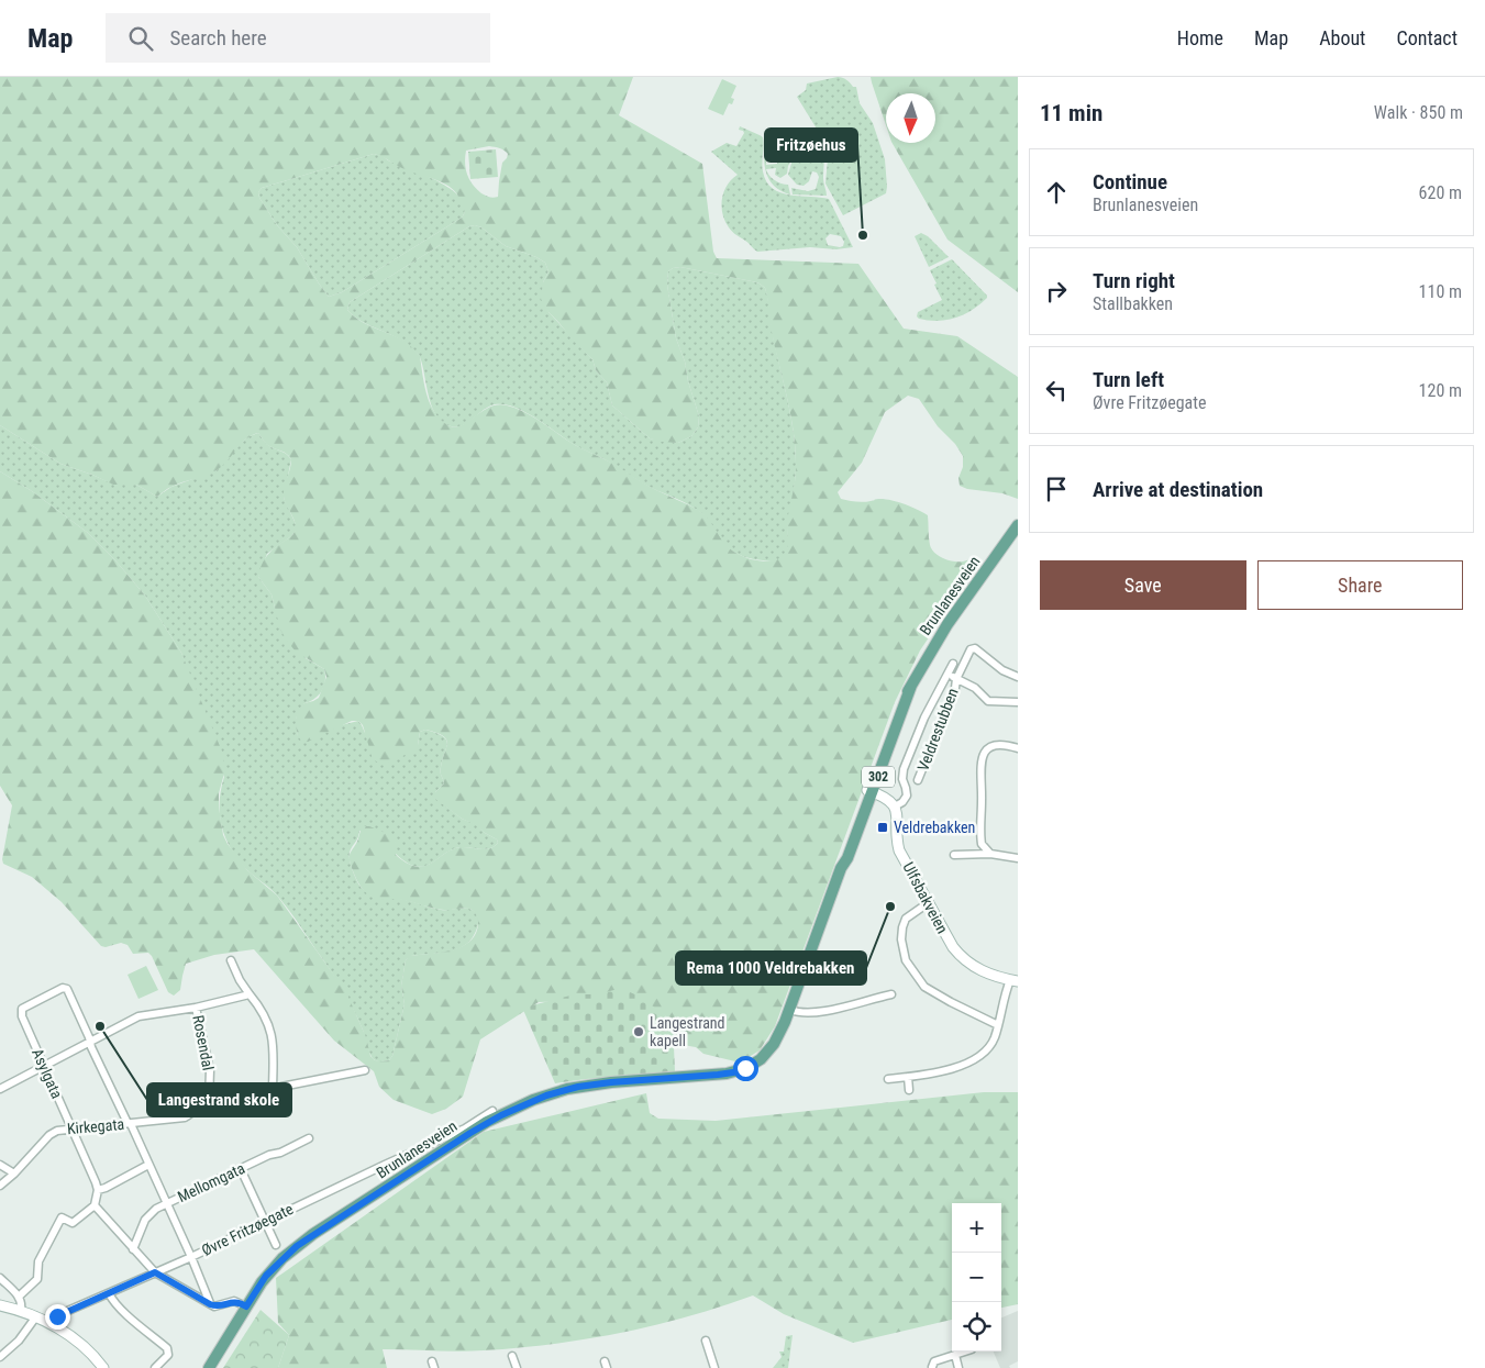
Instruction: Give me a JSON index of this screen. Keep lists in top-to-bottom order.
{
  "streets": {
    "main road": ["Brunlanesveien", "302"],
    "street": [
      "Veldrestubben",
      "Ulfsbakveien",
      "Rosendal",
      "Asylgata",
      "Kirkegata",
      "Mellomgata",
      "Øvre Fritzøegate"
    ]
  },
  "crossings": [
    ["Veldrestubben", "Ulfsbakveien"],
    ["Rosendal", "Kirkegata"],
    ["Asylgata", "Kirkegata"]
  ],
  "places": {
    "other": [
      "Fritzøehus",
      "Rema 1000 Veldrebakken",
      "Langestrand skole",
      "Langestrand kapell"
    ],
    "transit": ["Veldrebakken"]
  },
  "north": "bottom",
  "page": {
    "header": "Map",
    "search": "Search here",
    "nav": [
      "Home",
      "Map",
      "About",
      "Contact"
    ],
    "heading": ["11 min", "Walk · 850 m"],
    "list": [
      ["Continue", "Brunlanesveien", "620 m"],
      ["Turn right", "Stallbakken", "110 m"],
      ["Turn left", "Øvre Fritzøegate", "120 m"],
      "Arrive at destination"
    ],
    "buttons": ["Save", "Share"],
    "map_buttons": ["+", "−"]
  }
}
